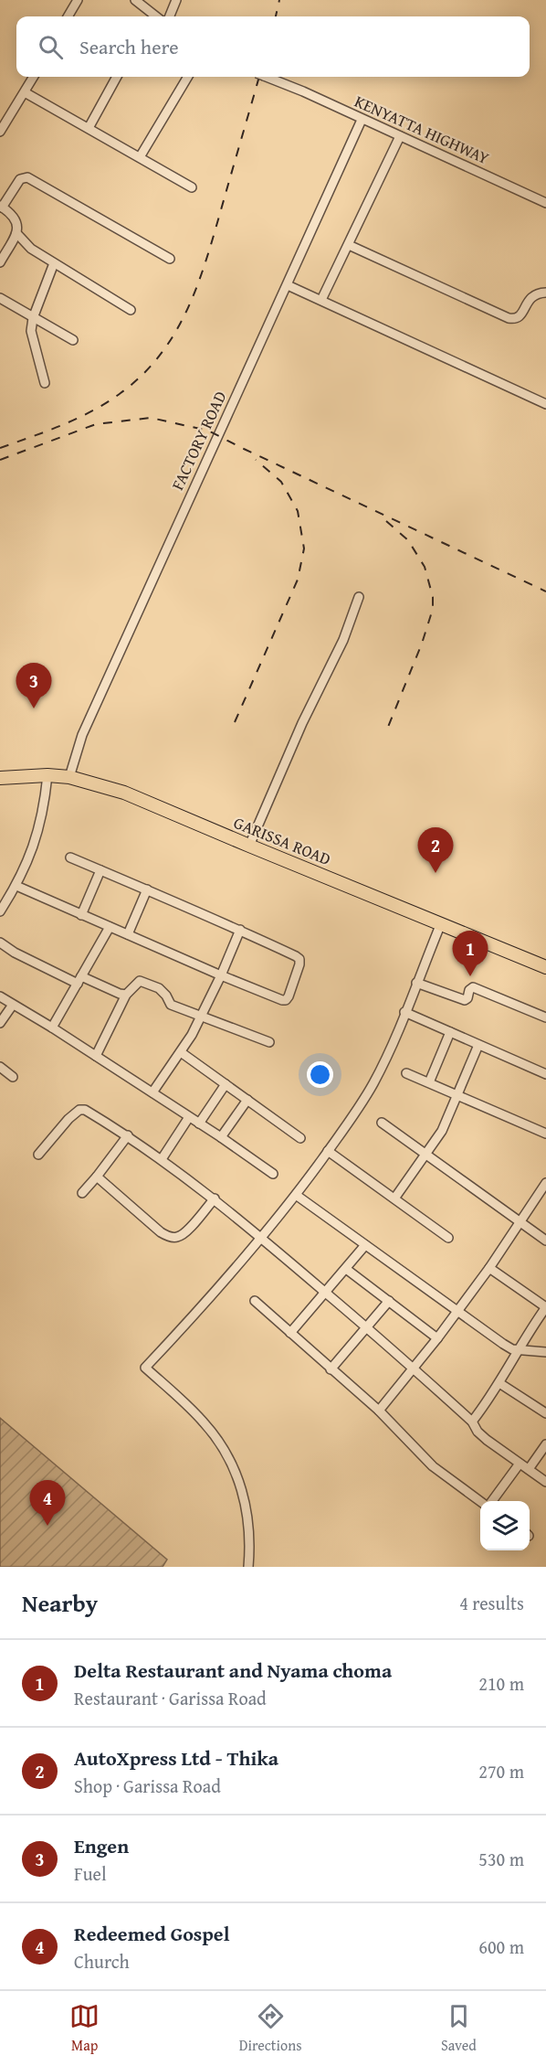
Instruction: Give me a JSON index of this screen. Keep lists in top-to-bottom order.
{
  "streets": {
    "highway": ["GARISSA ROAD"],
    "street": ["KENYATTA HIGHWAY", "FACTORY ROAD"]
  },
  "crossings": [
    ["KENYATTA HIGHWAY", "FACTORY ROAD"],
    ["FACTORY ROAD", "GARISSA ROAD"]
  ],
  "page": {
    "search": "Search here",
    "pins": [
      "3",
      "2",
      "1",
      "4"
    ],
    "heading": ["Nearby", "4 results"],
    "list": [
      {
        "mark": "1",
        "name": "Delta Restaurant and Nyama choma",
        "note": "Restaurant · Garissa Road",
        "value": "210 m"
      },
      {
        "mark": "2",
        "name": "AutoXpress Ltd - Thika",
        "note": "Shop · Garissa Road",
        "value": "270 m"
      },
      {
        "mark": "3",
        "name": "Engen",
        "note": "Fuel",
        "value": "530 m"
      },
      {
        "mark": "4",
        "name": "Redeemed Gospel",
        "note": "Church",
        "value": "600 m"
      }
    ],
    "nav": ["Map", "Directions", "Saved"]
  }
}
